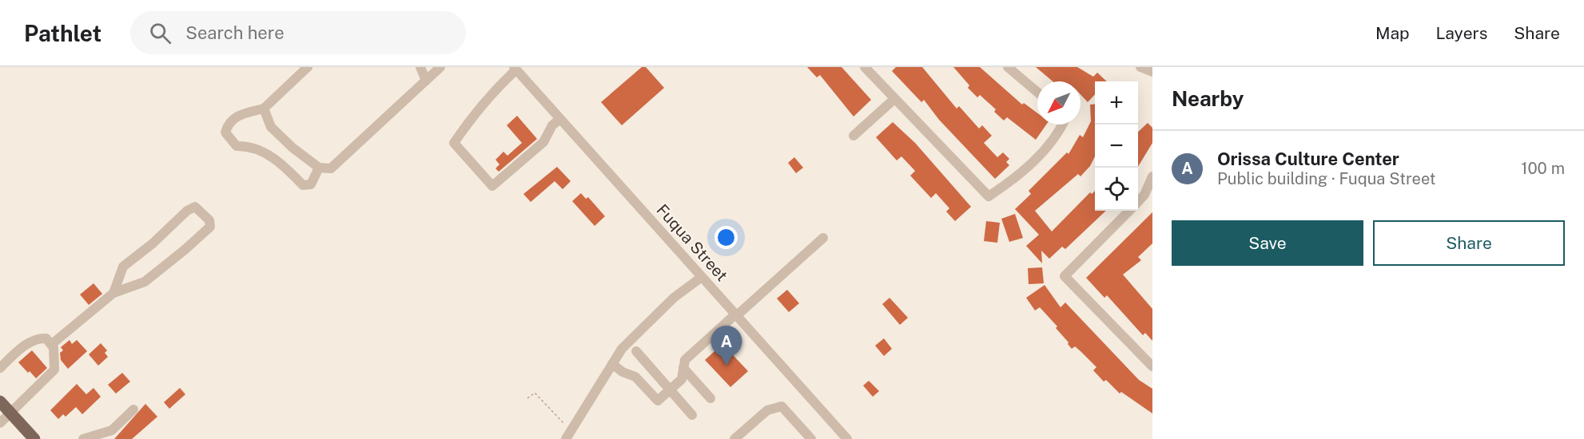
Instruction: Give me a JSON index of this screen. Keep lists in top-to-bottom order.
{
  "streets": {
    "street": ["Fuqua Street"]
  },
  "north": "bottom left",
  "page": {
    "header": "Pathlet",
    "search": "Search here",
    "nav": ["Map", "Layers", "Share"],
    "heading": "Nearby",
    "map_buttons": ["+", "−"],
    "list": [
      {
        "mark": "A",
        "name": "Orissa Culture Center",
        "note": "Public building · Fuqua Street",
        "value": "100 m"
      }
    ],
    "buttons": ["Save", "Share"],
    "pins": "A"
  }
}
